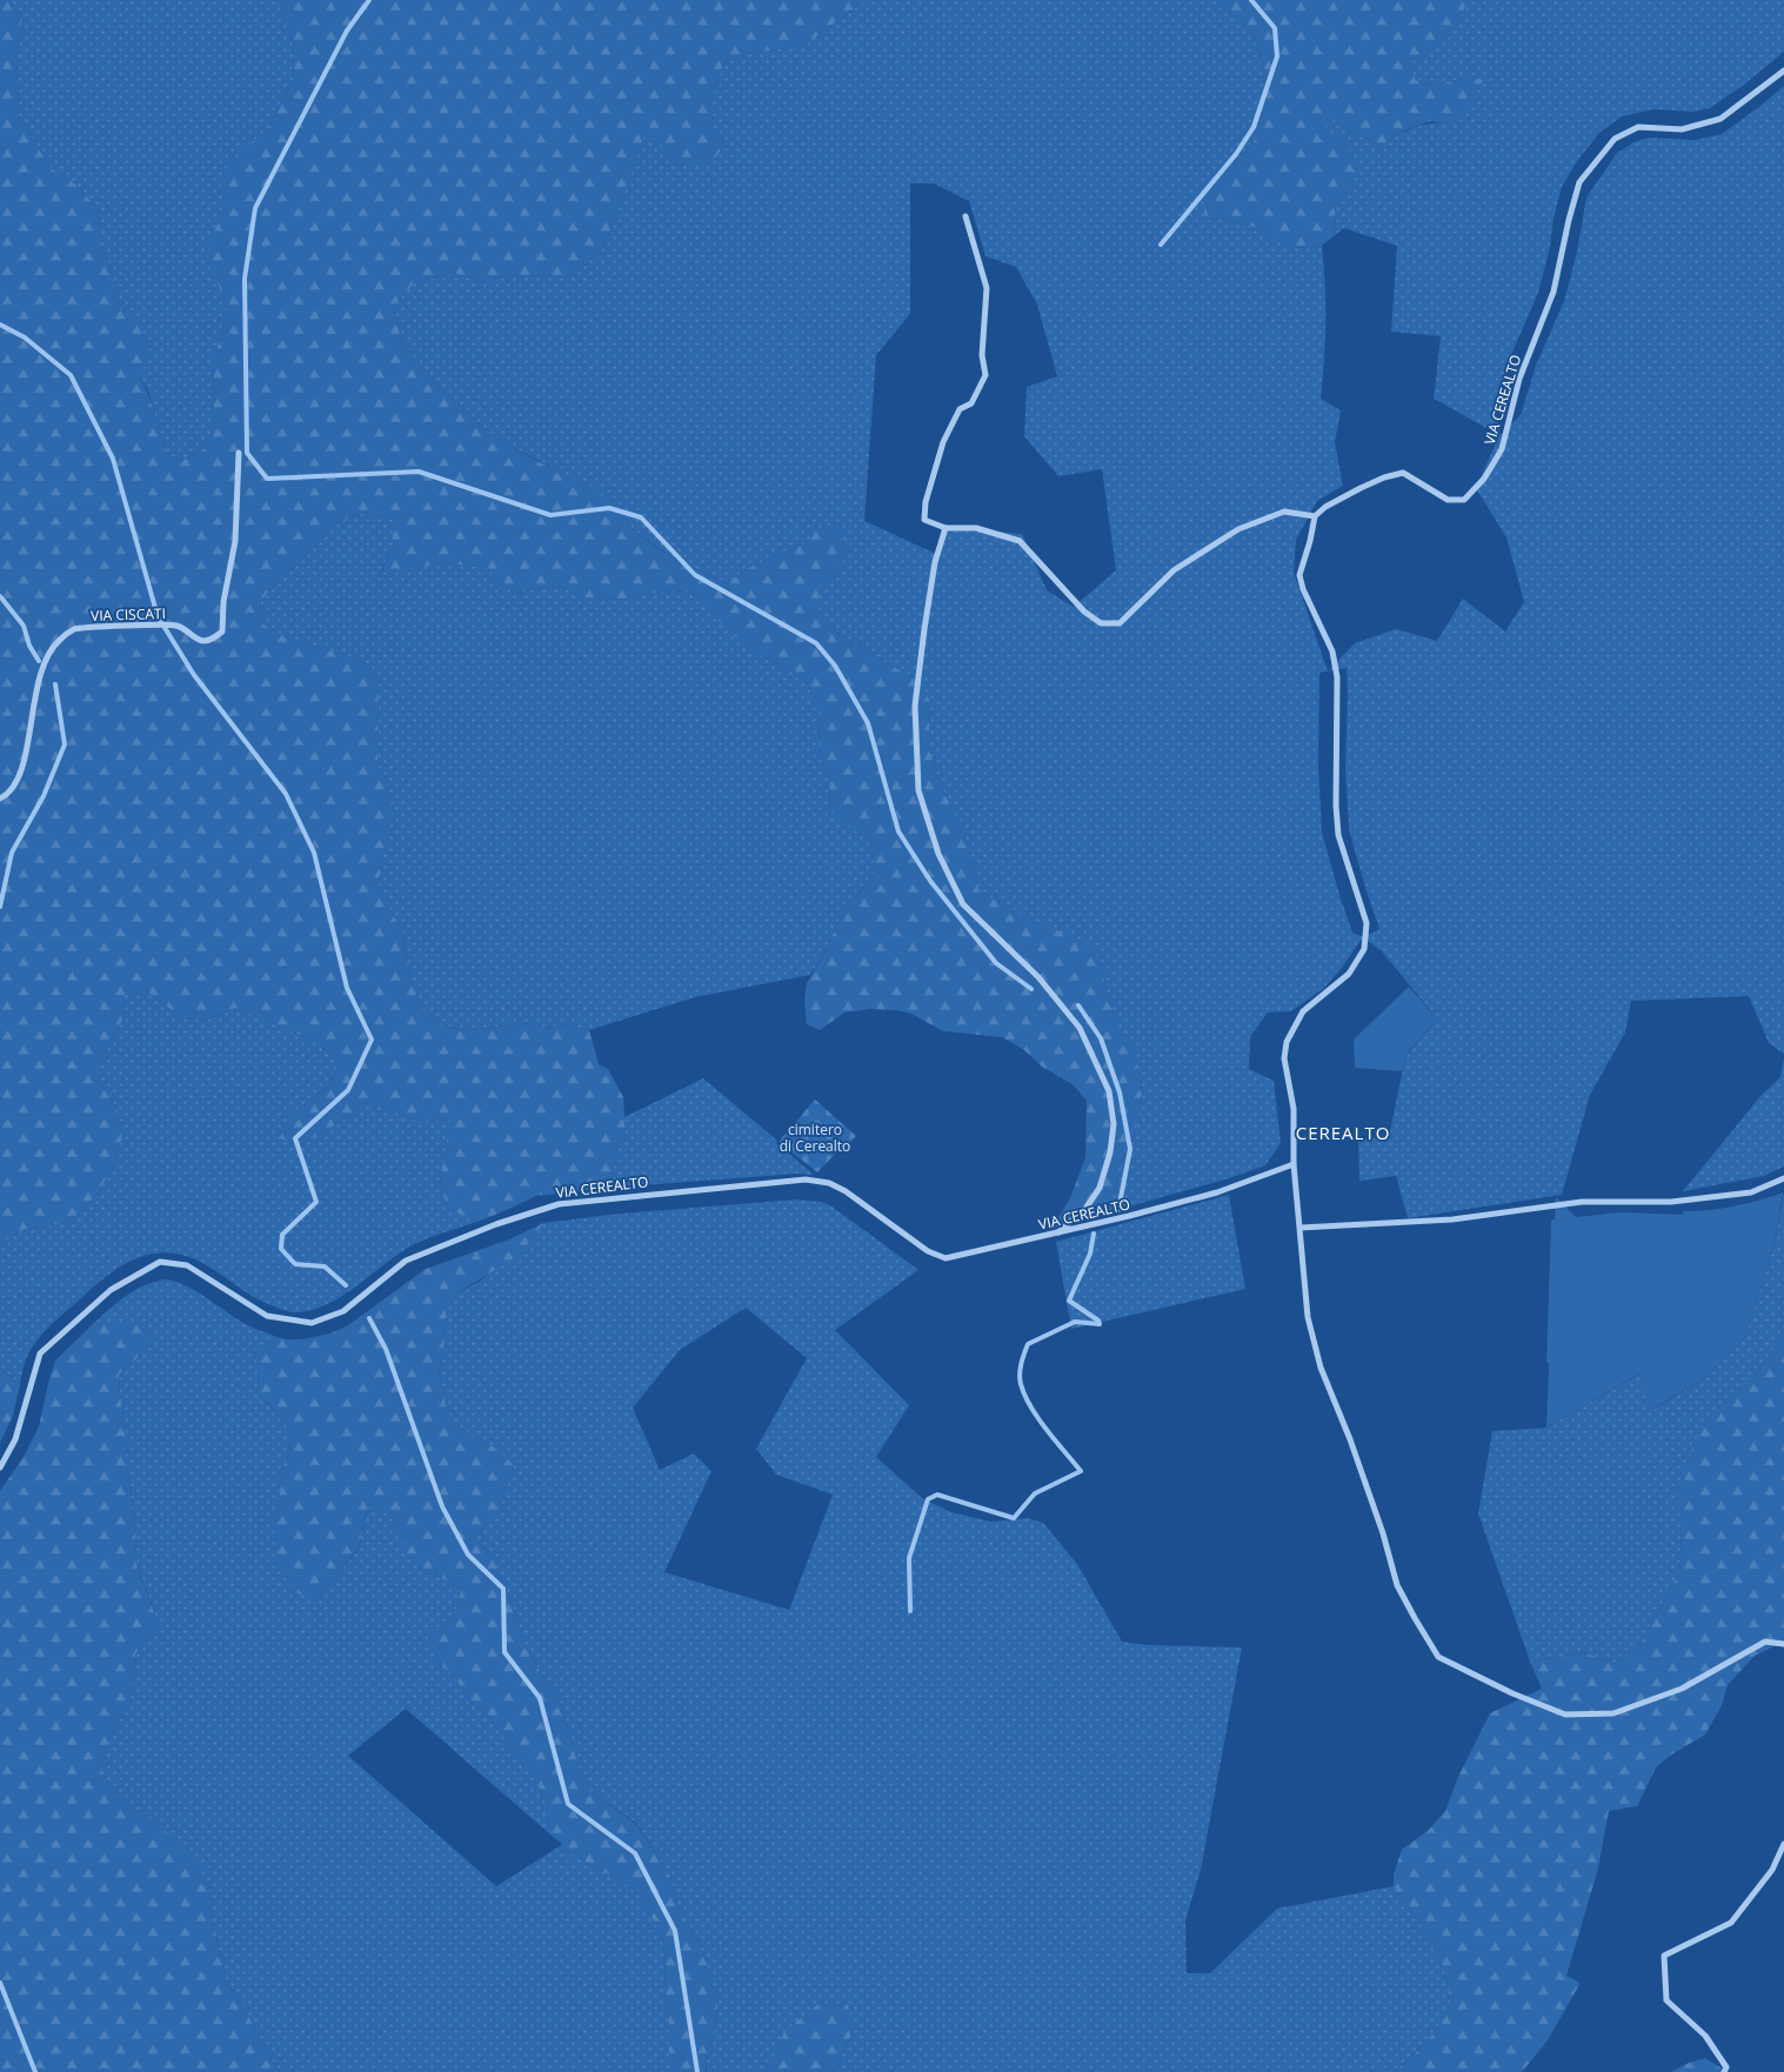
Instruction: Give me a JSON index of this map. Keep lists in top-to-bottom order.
{
  "streets": {
    "street": ["VIA CEREALTO", "VIA CISCATI"]
  },
  "districts": ["CEREALTO"],
  "parks": ["cimitero di Cerealto"]
}
